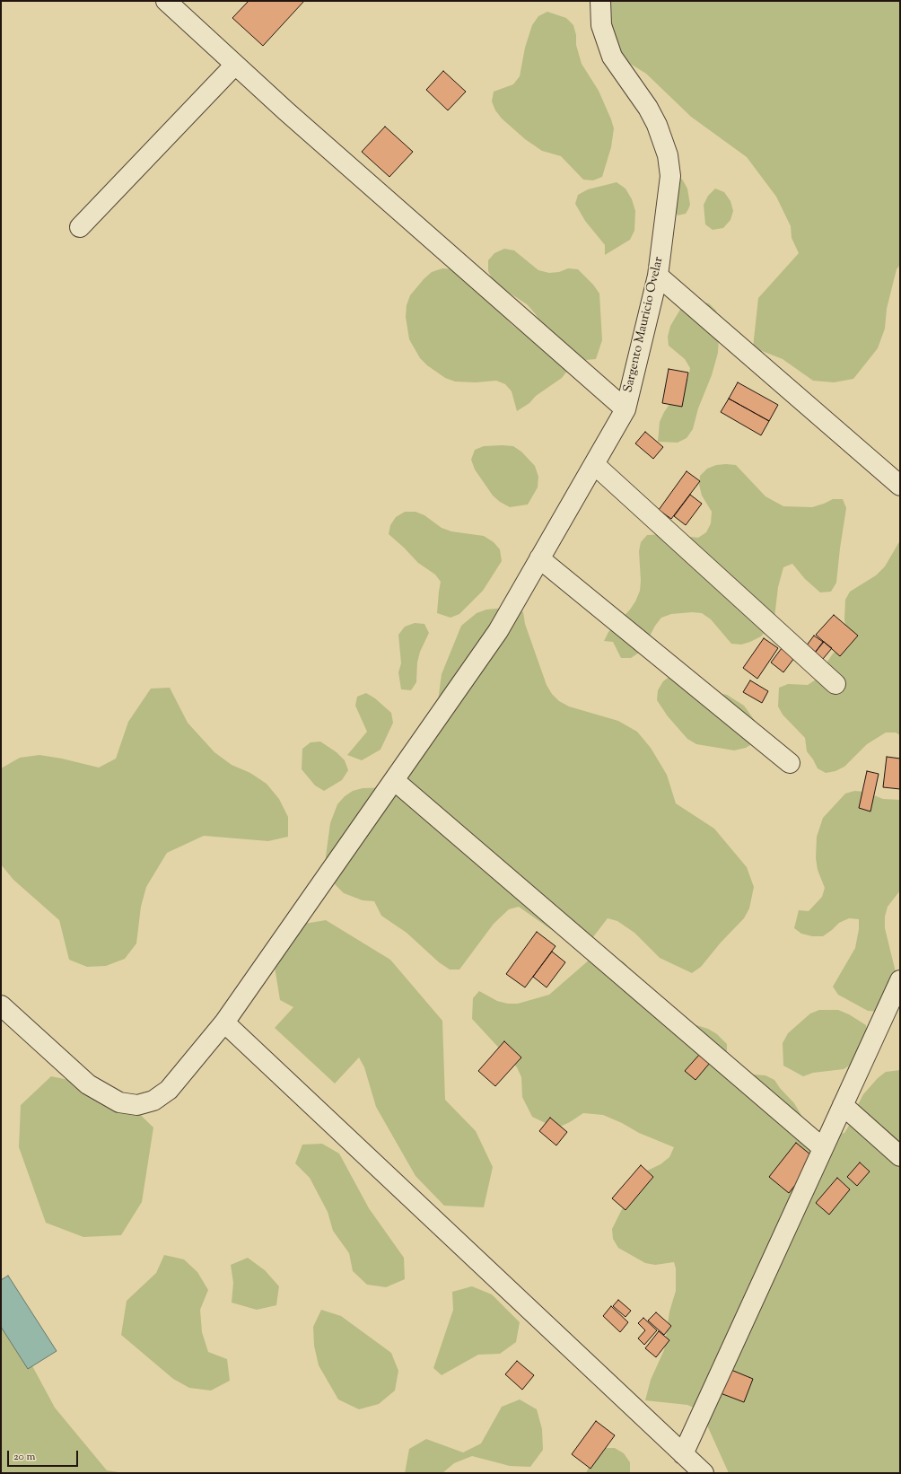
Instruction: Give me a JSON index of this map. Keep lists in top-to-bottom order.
{
  "streets": {
    "street": ["Sargento Mauricio Ovelar"]
  },
  "scale_bar": "20 m"
}
